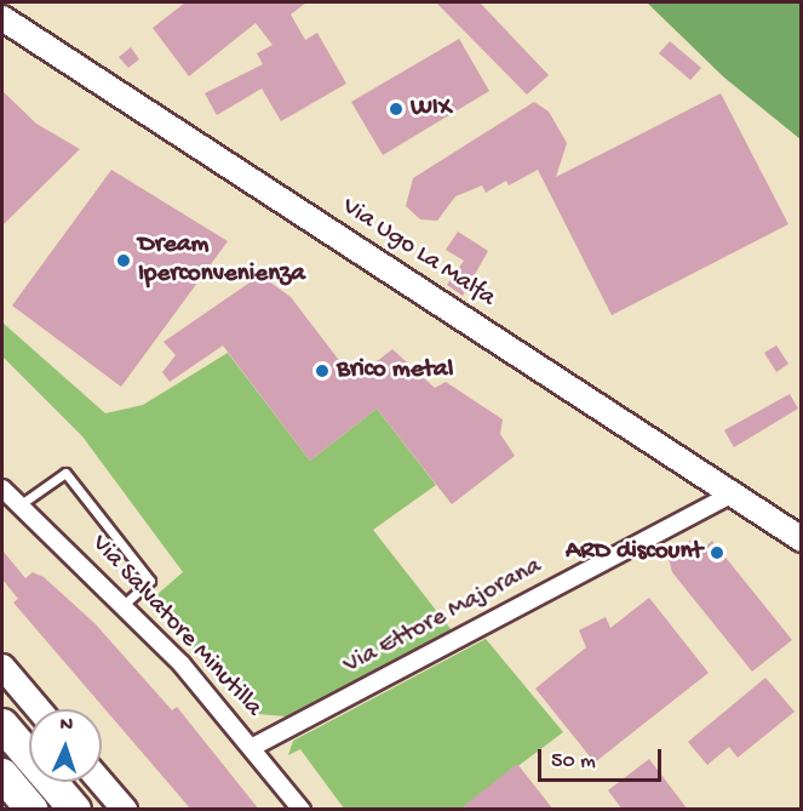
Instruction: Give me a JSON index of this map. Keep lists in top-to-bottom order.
{
  "streets": {
    "street": ["Via Ugo La Malfa", "Via Ettore Majorana", "Via Salvatore Minutilla"]
  },
  "crossings": [
    ["Via Ugo La Malfa", "Via Ettore Majorana"],
    ["Via Ettore Majorana", "Via Salvatore Minutilla"]
  ],
  "places": [
    "WIX",
    "Dream Iperconvenienza",
    "Brico metal",
    "ARD discount"
  ],
  "scale_bar": "50 m",
  "north": "top"
}
